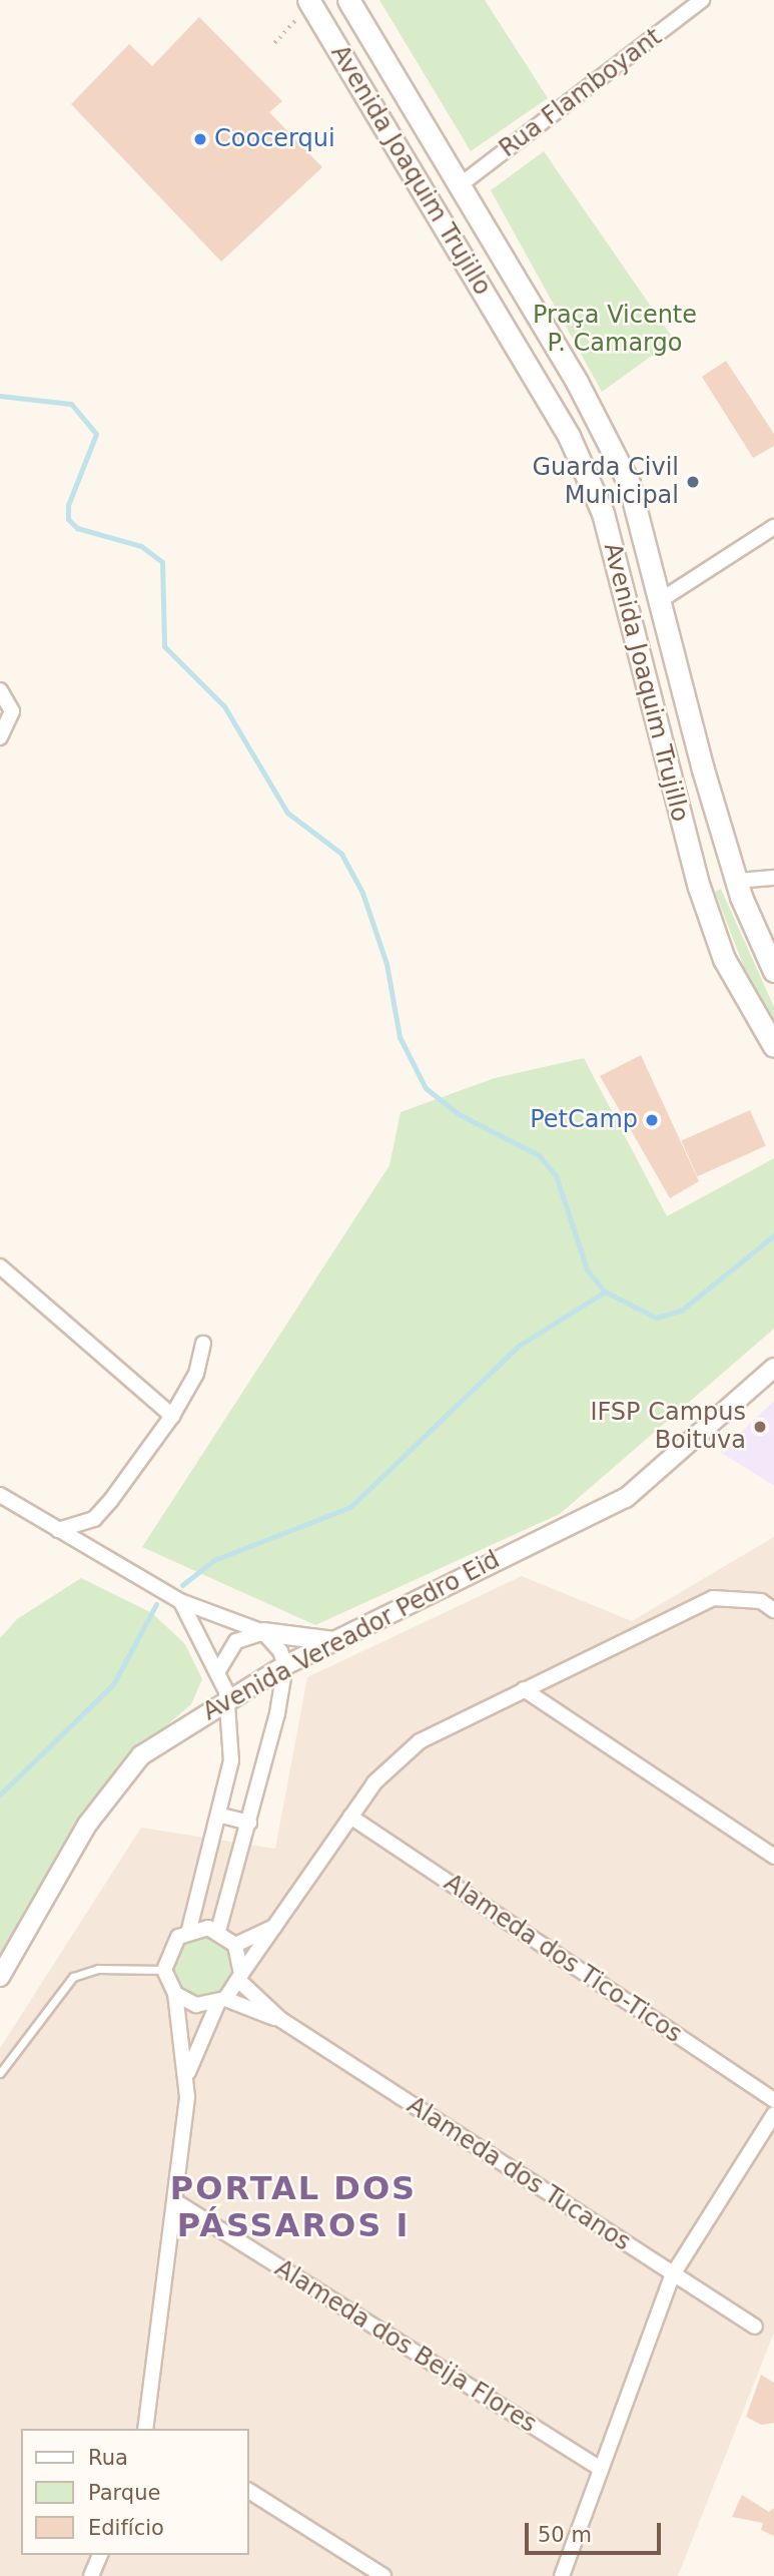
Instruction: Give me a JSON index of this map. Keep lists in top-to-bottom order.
{
  "streets": {
    "main road": ["Avenida Joaquim Trujillo"],
    "street": [
      "Rua Flamboyant",
      "Avenida Vereador Pedro Eid",
      "Alameda dos Tico-Ticos",
      "Alameda dos Tucanos",
      "Alameda dos Beija Flores"
    ]
  },
  "crossings": [
    ["Rua Flamboyant", "Avenida Joaquim Trujillo"]
  ],
  "districts": ["PORTAL DOS PÁSSAROS I"],
  "parks": ["Praça Vicente P. Camargo"],
  "places": [
    "Coocerqui",
    "Guarda Civil Municipal",
    "PetCamp",
    "IFSP Campus Boituva"
  ],
  "legend": ["Rua", "Parque", "Edifício"],
  "scale_bar": "50 m"
}
